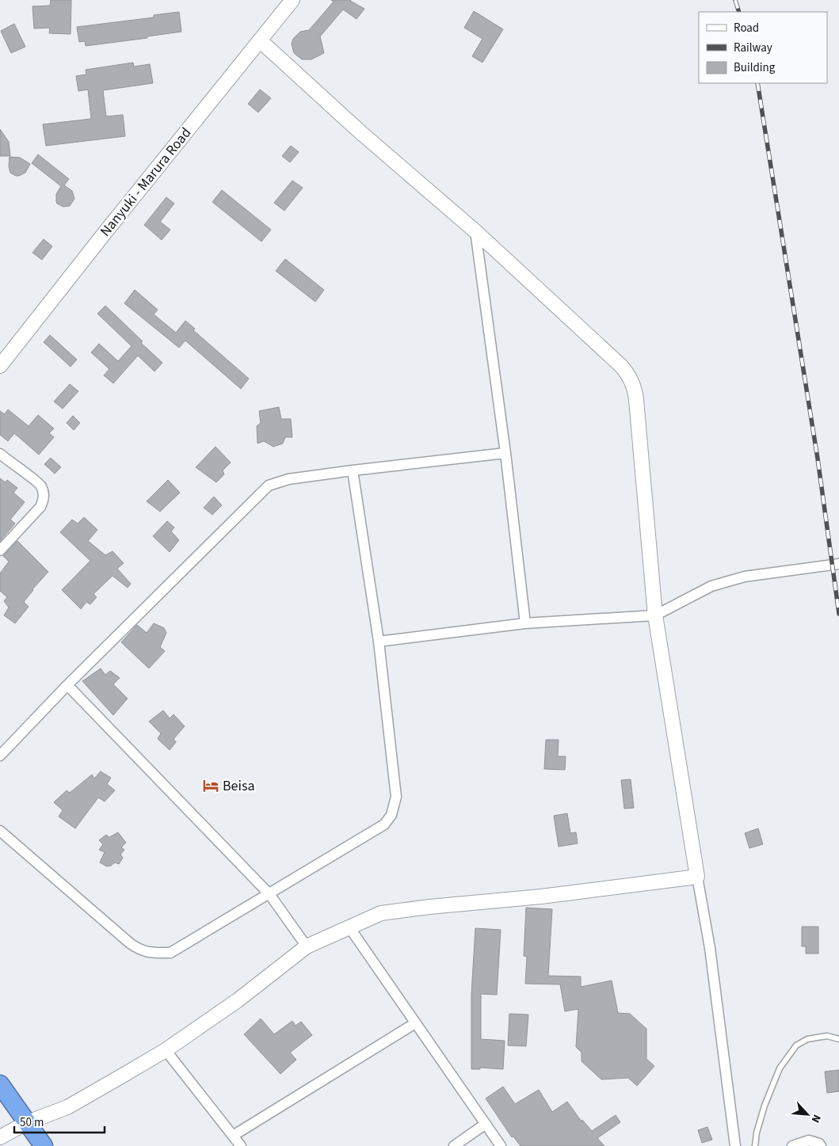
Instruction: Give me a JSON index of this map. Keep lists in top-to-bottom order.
{
  "streets": {
    "street": ["Nanyuki - Marura Road"]
  },
  "places": {
    "hotel": ["Beisa"]
  },
  "legend": ["Road", "Railway", "Building"],
  "scale_bar": "50 m",
  "north": "bottom right"
}
